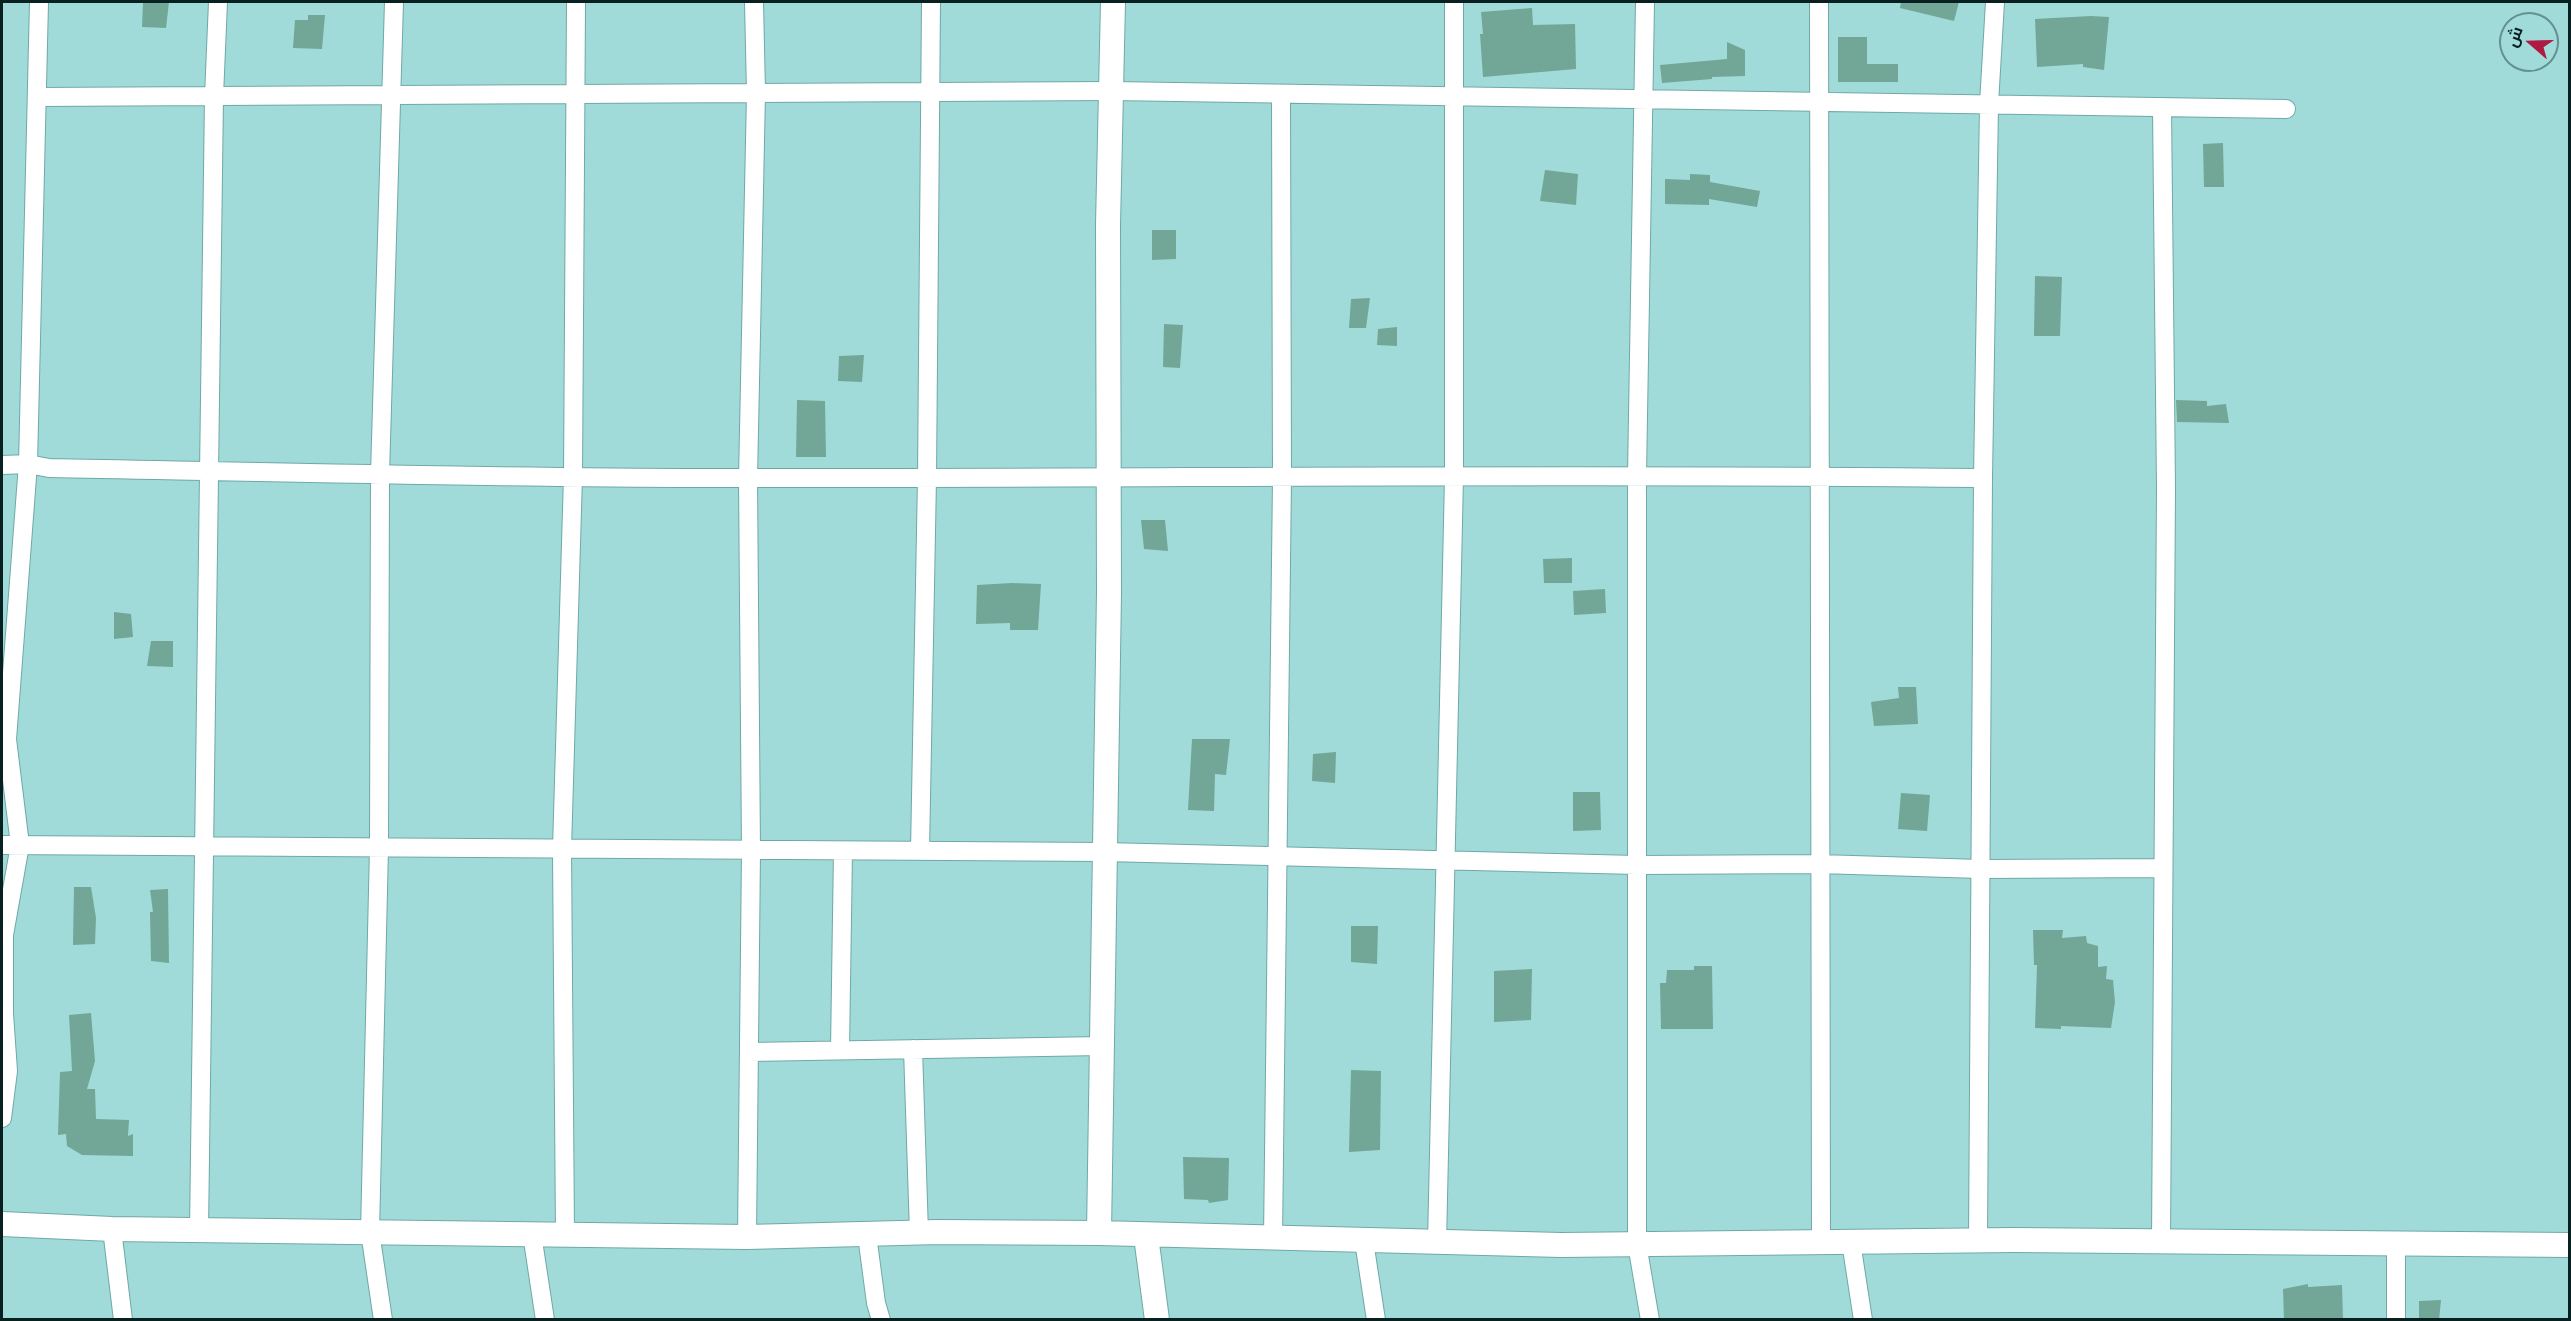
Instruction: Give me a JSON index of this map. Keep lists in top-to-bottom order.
{
  "north": "left"
}
